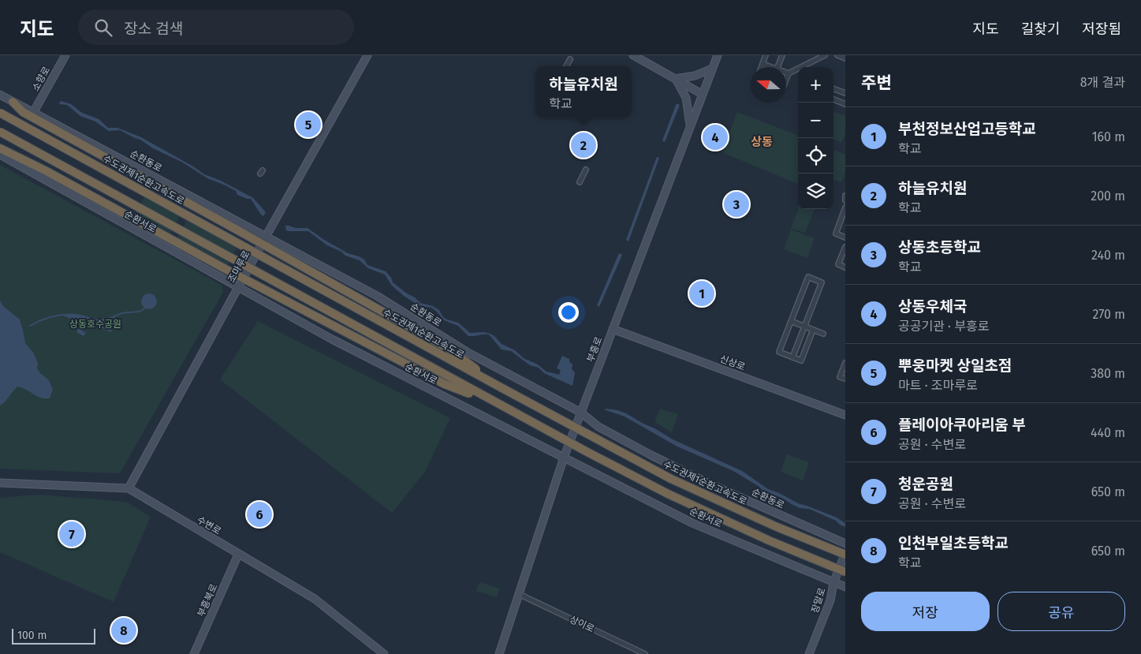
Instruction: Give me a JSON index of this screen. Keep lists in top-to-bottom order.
{
  "streets": {
    "highway": ["수도권제1순환고속도로"],
    "street": [
      "소향로",
      "순환동로",
      "순환서로",
      "조마루로",
      "부흥로",
      "신상로",
      "수변로",
      "부흥북로",
      "장말로",
      "상이로"
    ]
  },
  "crossings": [
    ["소향로", "순환동로"],
    ["순환동로", "조마루로"],
    ["순환동로", "부흥로"],
    ["수도권제1순환고속도로", "장말로"],
    ["순환서로", "조마루로"],
    ["순환서로", "부흥로"],
    ["순환서로", "장말로"],
    ["조마루로", "수변로"],
    ["부흥로", "신상로"],
    ["부흥로", "상이로"],
    ["수변로", "부흥북로"]
  ],
  "districts": ["상동"],
  "parks": ["상동호수공원"],
  "scale_bar": "100 m",
  "north": "left",
  "page": {
    "header": "지도",
    "search": "장소 검색",
    "nav": ["지도", "길찾기", "저장됨"],
    "heading": ["주변", "8개 결과"],
    "popup": ["하늘유치원", "학교"],
    "map_buttons": ["+", "−"],
    "list": [
      {
        "mark": "1",
        "name": "부천정보산업고등학교",
        "note": "학교",
        "value": "160 m"
      },
      {
        "mark": "2",
        "name": "하늘유치원",
        "note": "학교",
        "value": "200 m"
      },
      {
        "mark": "3",
        "name": "상동초등학교",
        "note": "학교",
        "value": "240 m"
      },
      {
        "mark": "4",
        "name": "상동우체국",
        "note": "공공기관 · 부흥로",
        "value": "270 m"
      },
      {
        "mark": "5",
        "name": "뿌웅마켓 상일초점",
        "note": "마트 · 조마루로",
        "value": "380 m"
      },
      {
        "mark": "6",
        "name": "플레이아쿠아리움 부",
        "note": "공원 · 수변로",
        "value": "440 m"
      },
      {
        "mark": "7",
        "name": "청운공원",
        "note": "공원 · 수변로",
        "value": "650 m"
      },
      {
        "mark": "8",
        "name": "인천부일초등학교",
        "note": "학교",
        "value": "650 m"
      }
    ],
    "pins": [
      "5",
      "4",
      "2",
      "3",
      "1",
      "6",
      "7",
      "8"
    ],
    "buttons": ["저장", "공유"],
    "scale": "100 m"
  }
}
